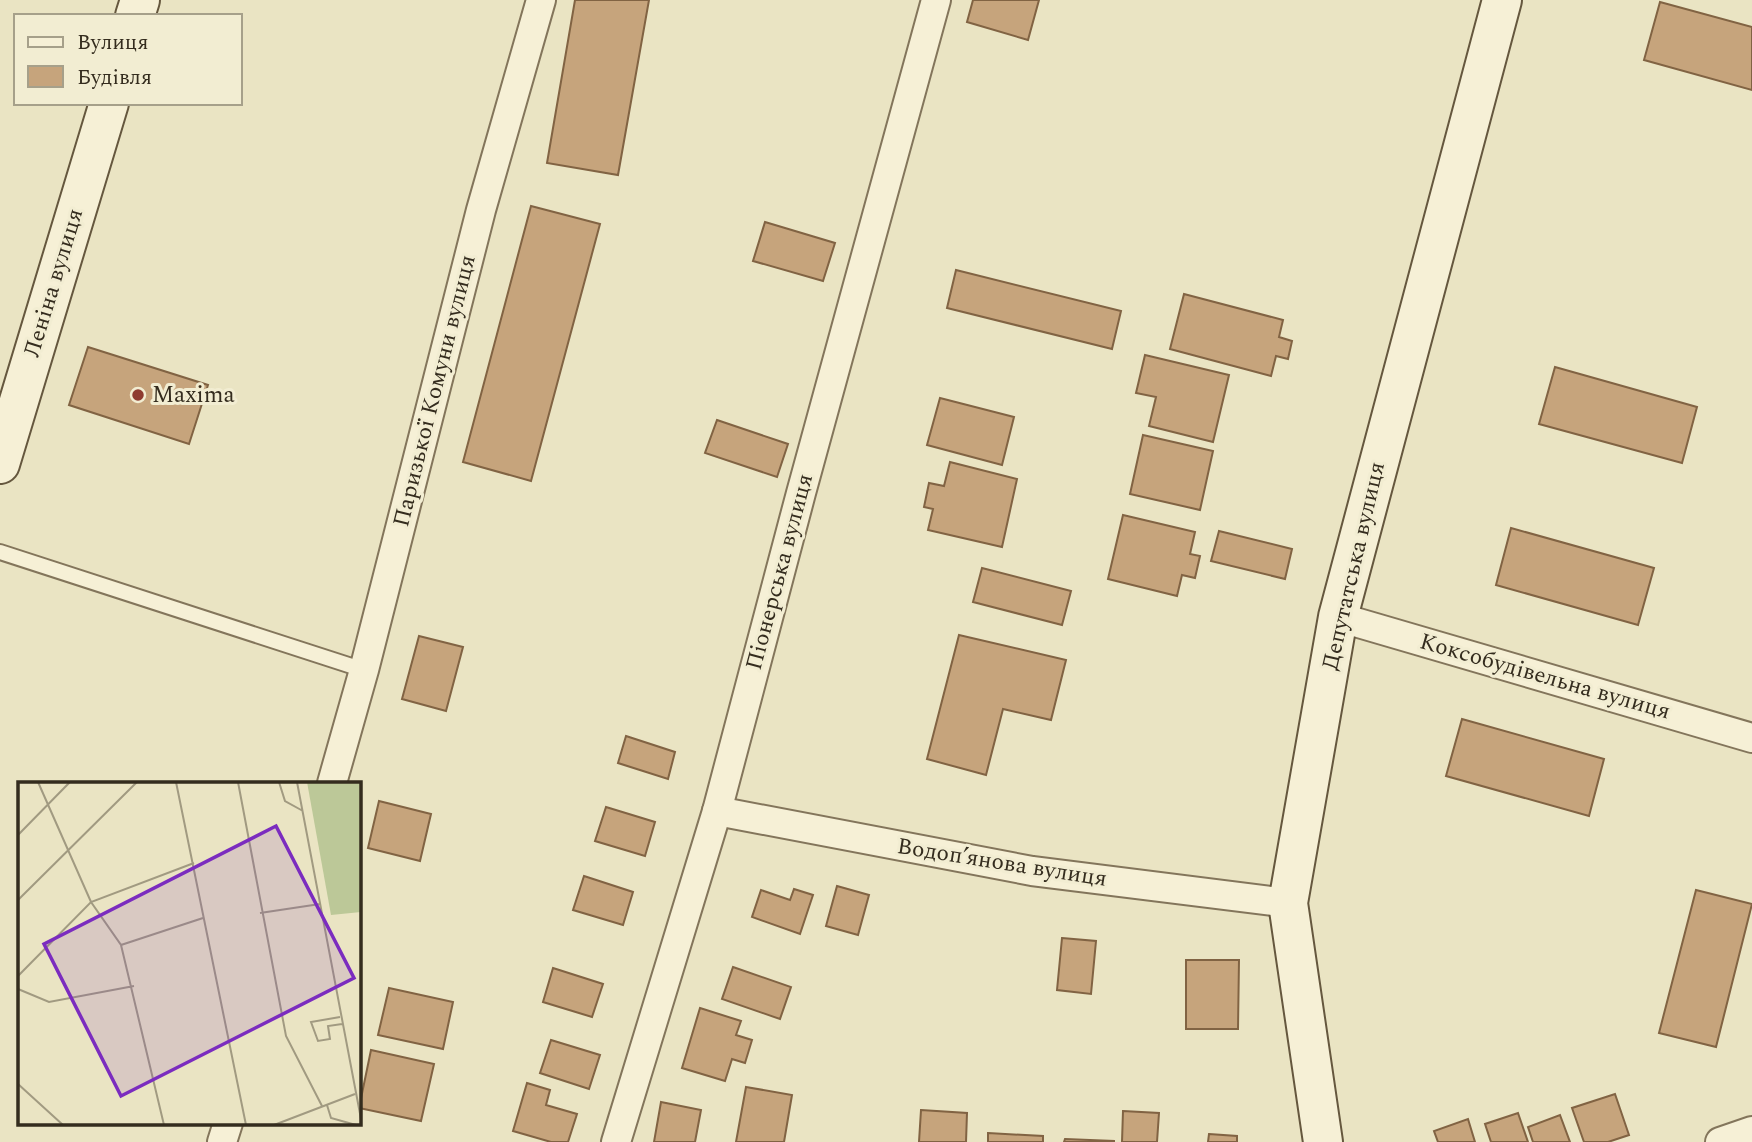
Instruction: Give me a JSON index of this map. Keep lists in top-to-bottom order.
{
  "streets": {
    "street": [
      "Леніна вулиця",
      "Паризької Комуни вулиця",
      "Депутатська вулиця",
      "Піонерська вулиця",
      "Коксобудівельна вулиця",
      "Водоп’янова вулиця"
    ]
  },
  "crossings": [
    ["Депутатська вулиця", "Коксобудівельна вулиця"],
    ["Депутатська вулиця", "Водоп’янова вулиця"],
    ["Піонерська вулиця", "Водоп’янова вулиця"]
  ],
  "places": ["Maxima"],
  "legend": ["Вулиця", "Будівля"]
}
